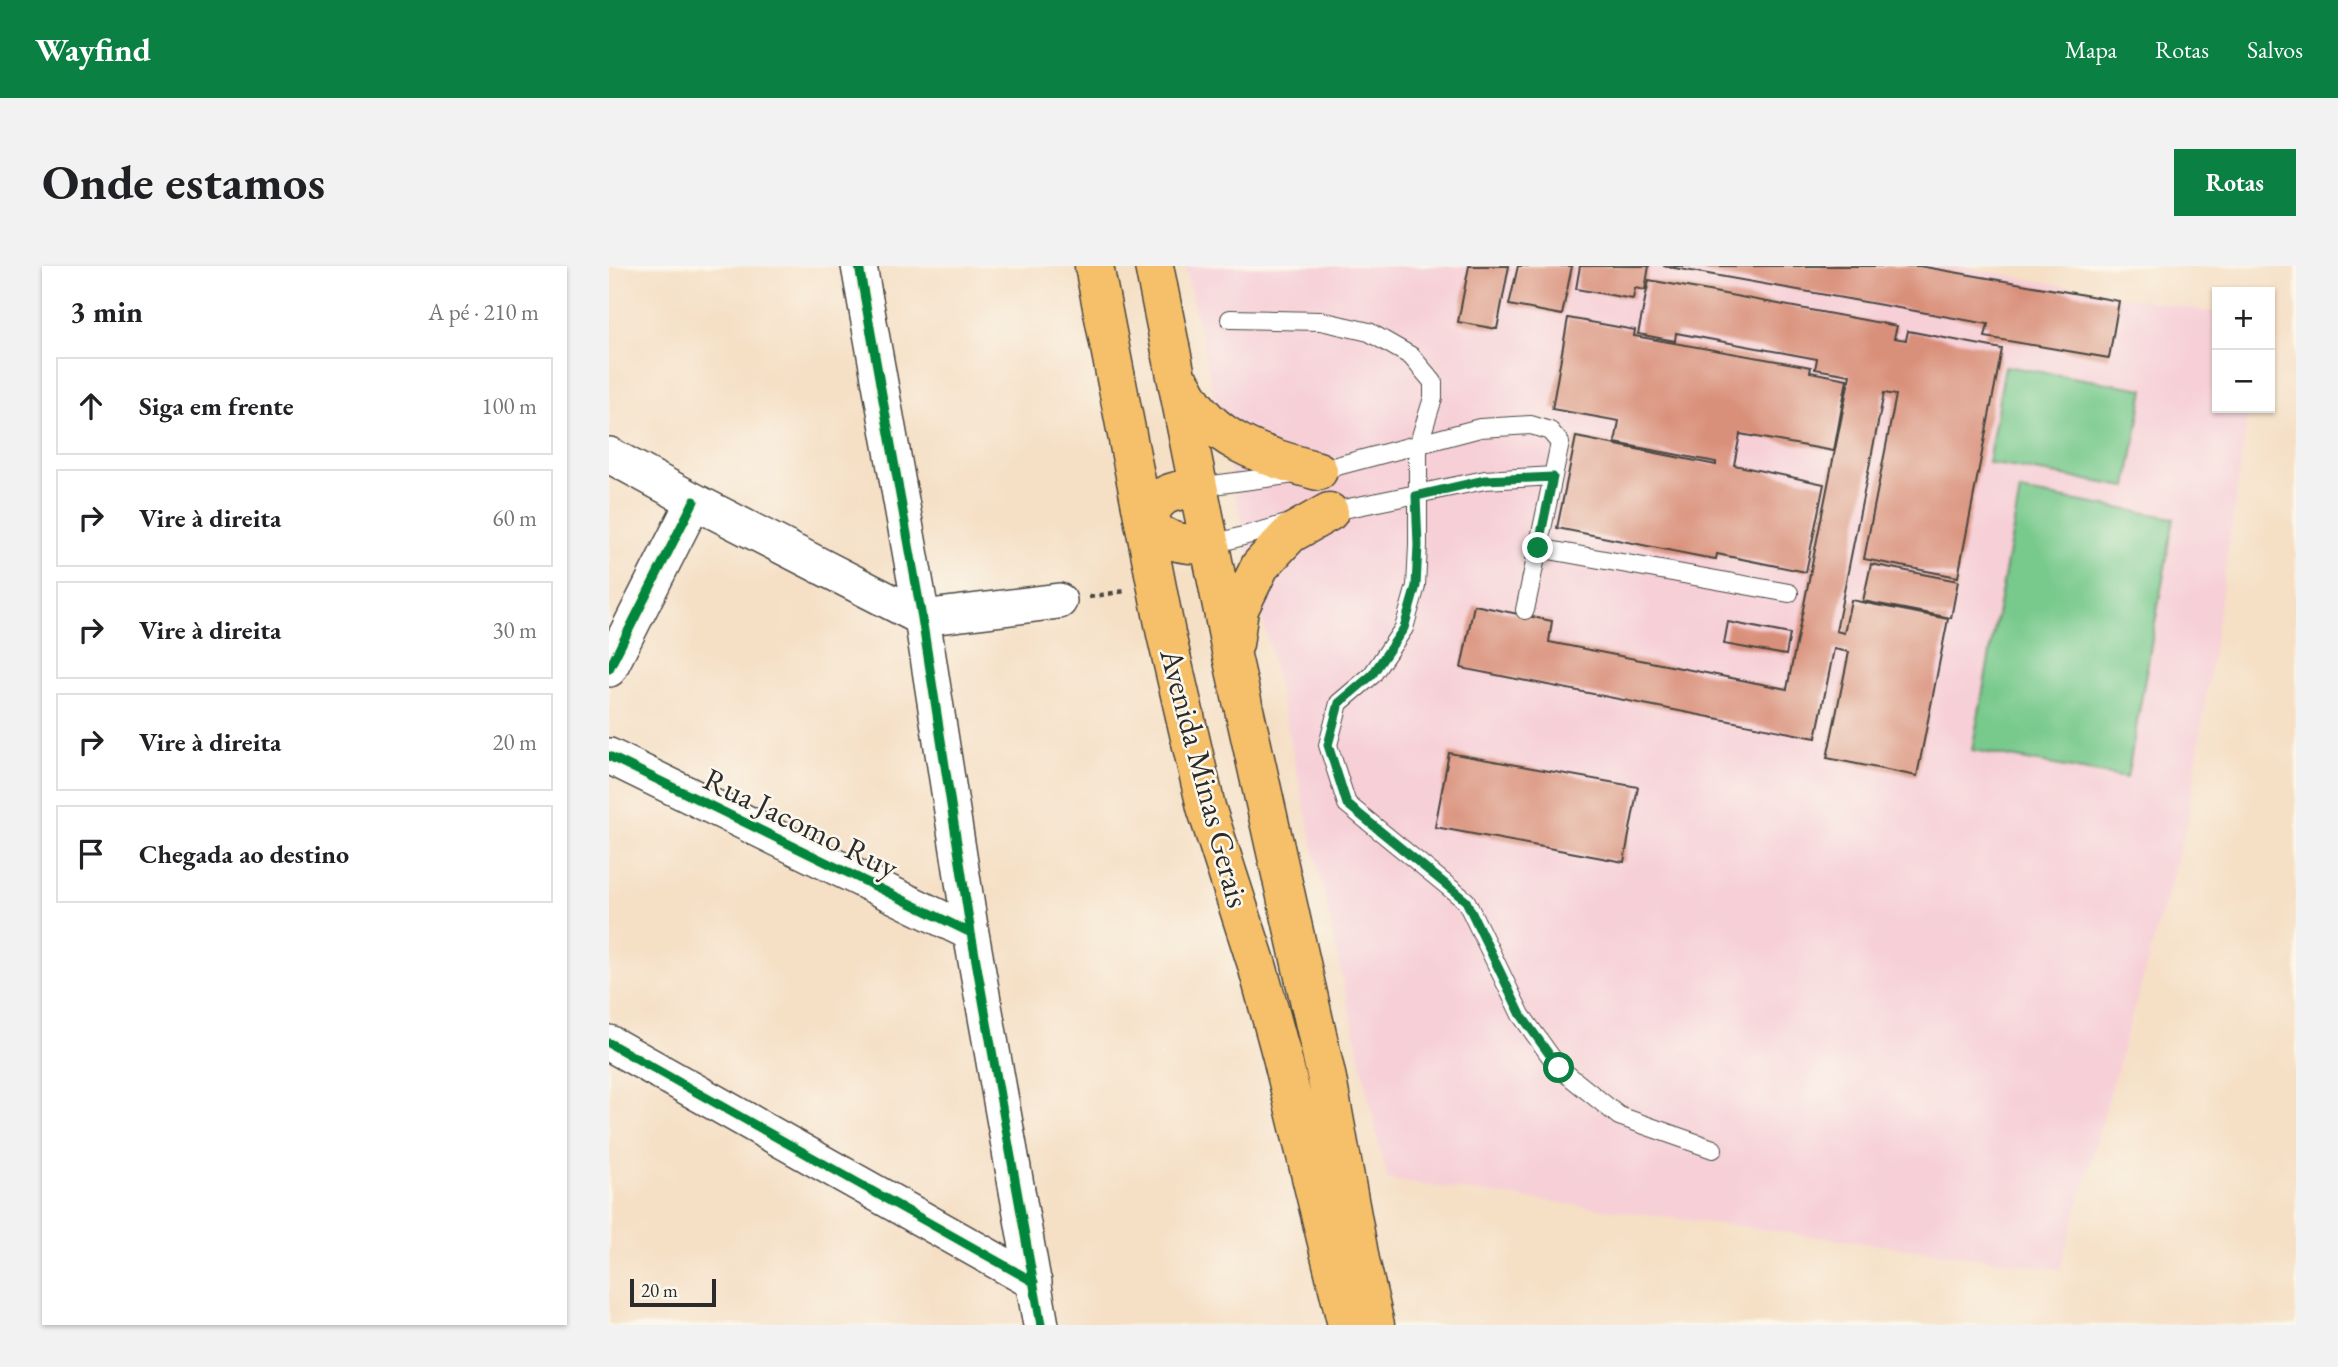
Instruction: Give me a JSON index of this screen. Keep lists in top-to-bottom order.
{
  "streets": {
    "highway": ["Avenida Minas Gerais"],
    "street": ["Rua Jacomo Ruy"]
  },
  "scale_bar": "20 m",
  "page": {
    "header": "Wayfind",
    "nav": ["Mapa", "Rotas", "Salvos"],
    "buttons": "Rotas",
    "title": "Onde estamos",
    "heading": ["3 min", "A pé · 210 m"],
    "map_buttons": ["+", "−"],
    "list": [
      ["Siga em frente", "100 m"],
      ["Vire à direita", "60 m"],
      ["Vire à direita", "30 m"],
      ["Vire à direita", "20 m"],
      "Chegada ao destino"
    ],
    "scale": "20 m"
  }
}
